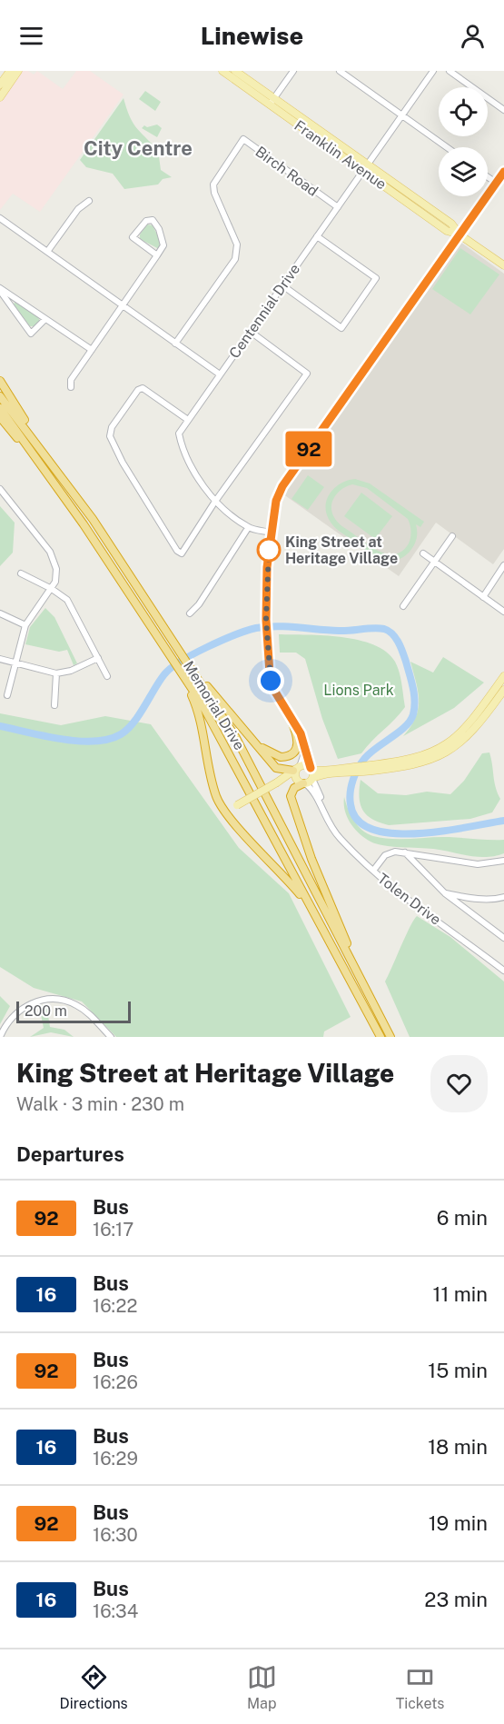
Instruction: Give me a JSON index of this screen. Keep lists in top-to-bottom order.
{
  "streets": {
    "highway": ["Memorial Drive"],
    "main road": ["Franklin Avenue"],
    "street": ["Birch Road", "Centennial Drive", "Tolen Drive"]
  },
  "crossings": [
    ["Franklin Avenue", "Centennial Drive"],
    ["Birch Road", "Centennial Drive"]
  ],
  "districts": ["City Centre"],
  "parks": ["Lions Park"],
  "places": ["King Street at Heritage Village"],
  "lines": ["bus line 92"],
  "scale_bar": "200 m",
  "page": {
    "header": "Linewise",
    "on_map": "92",
    "scale": "200 m",
    "heading": [
      ["King Street at Heritage Village", "Walk · 3 min · 230 m"],
      "Departures"
    ],
    "list": [
      {
        "mark": "92",
        "name": "Bus",
        "note": "16:17",
        "value": "6 min"
      },
      {
        "mark": "16",
        "name": "Bus",
        "note": "16:22",
        "value": "11 min"
      },
      {
        "mark": "92",
        "name": "Bus",
        "note": "16:26",
        "value": "15 min"
      },
      {
        "mark": "16",
        "name": "Bus",
        "note": "16:29",
        "value": "18 min"
      },
      {
        "mark": "92",
        "name": "Bus",
        "note": "16:30",
        "value": "19 min"
      },
      {
        "mark": "16",
        "name": "Bus",
        "note": "16:34",
        "value": "23 min"
      }
    ],
    "tabs": ["Directions", "Map", "Tickets"]
  }
}
